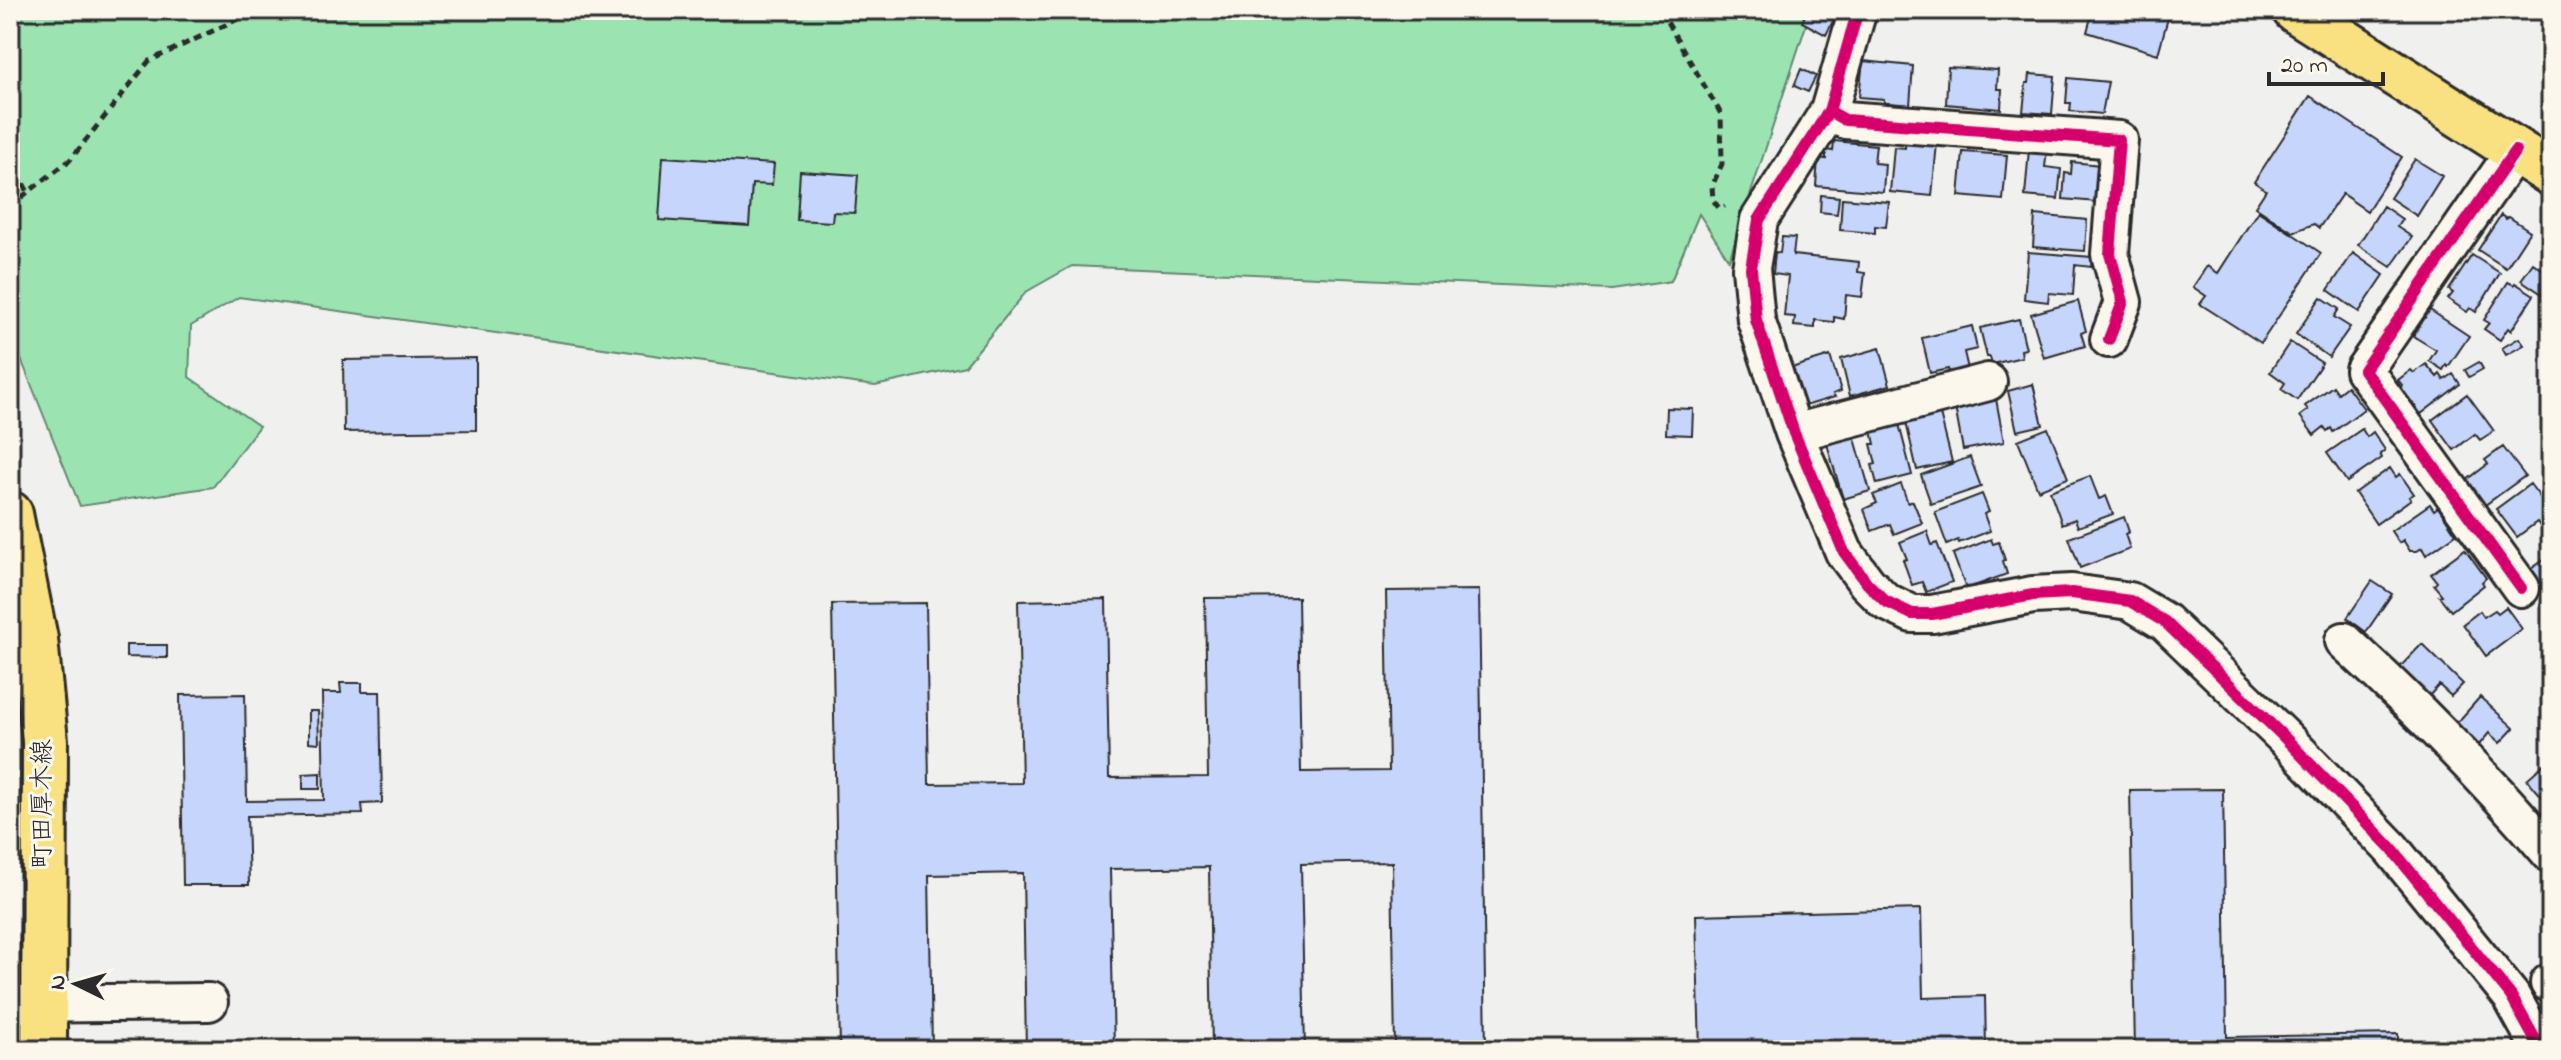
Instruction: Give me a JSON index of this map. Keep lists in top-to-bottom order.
{
  "streets": {
    "main road": ["町田厚木線"]
  },
  "scale_bar": "20 m",
  "north": "left"
}
